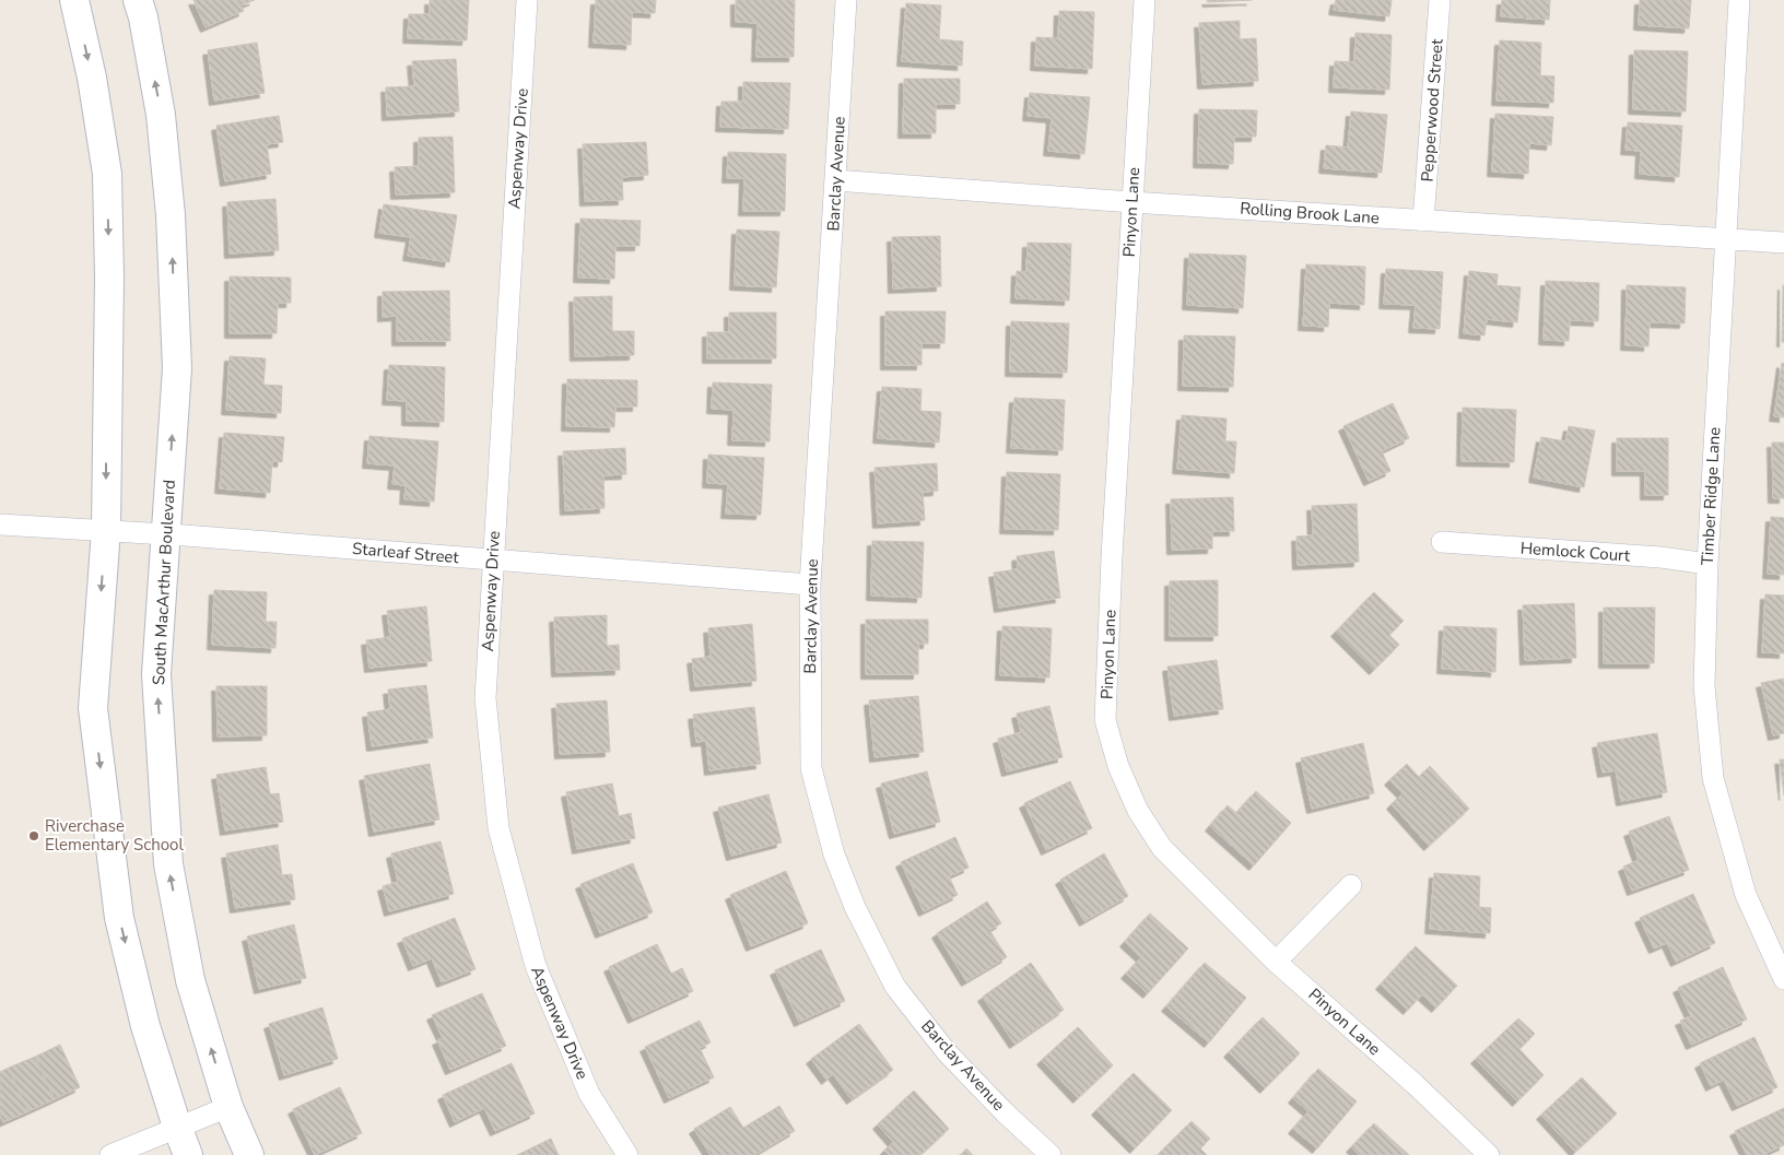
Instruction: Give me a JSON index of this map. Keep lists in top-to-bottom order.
{
  "streets": {
    "main road": ["South MacArthur Boulevard"],
    "street": [
      "Pepperwood Street",
      "Aspenway Drive",
      "Barclay Avenue",
      "Pinyon Lane",
      "Rolling Brook Lane",
      "Timber Ridge Lane",
      "Hemlock Court",
      "Starleaf Street"
    ]
  },
  "crossings": [
    ["Pepperwood Street", "Rolling Brook Lane"],
    ["Aspenway Drive", "Starleaf Street"],
    ["Barclay Avenue", "Rolling Brook Lane"],
    ["Barclay Avenue", "Starleaf Street"],
    ["Pinyon Lane", "Rolling Brook Lane"],
    ["Rolling Brook Lane", "Timber Ridge Lane"],
    ["Timber Ridge Lane", "Hemlock Court"],
    ["Starleaf Street", "South MacArthur Boulevard"]
  ],
  "places": ["Riverchase Elementary School"]
}
